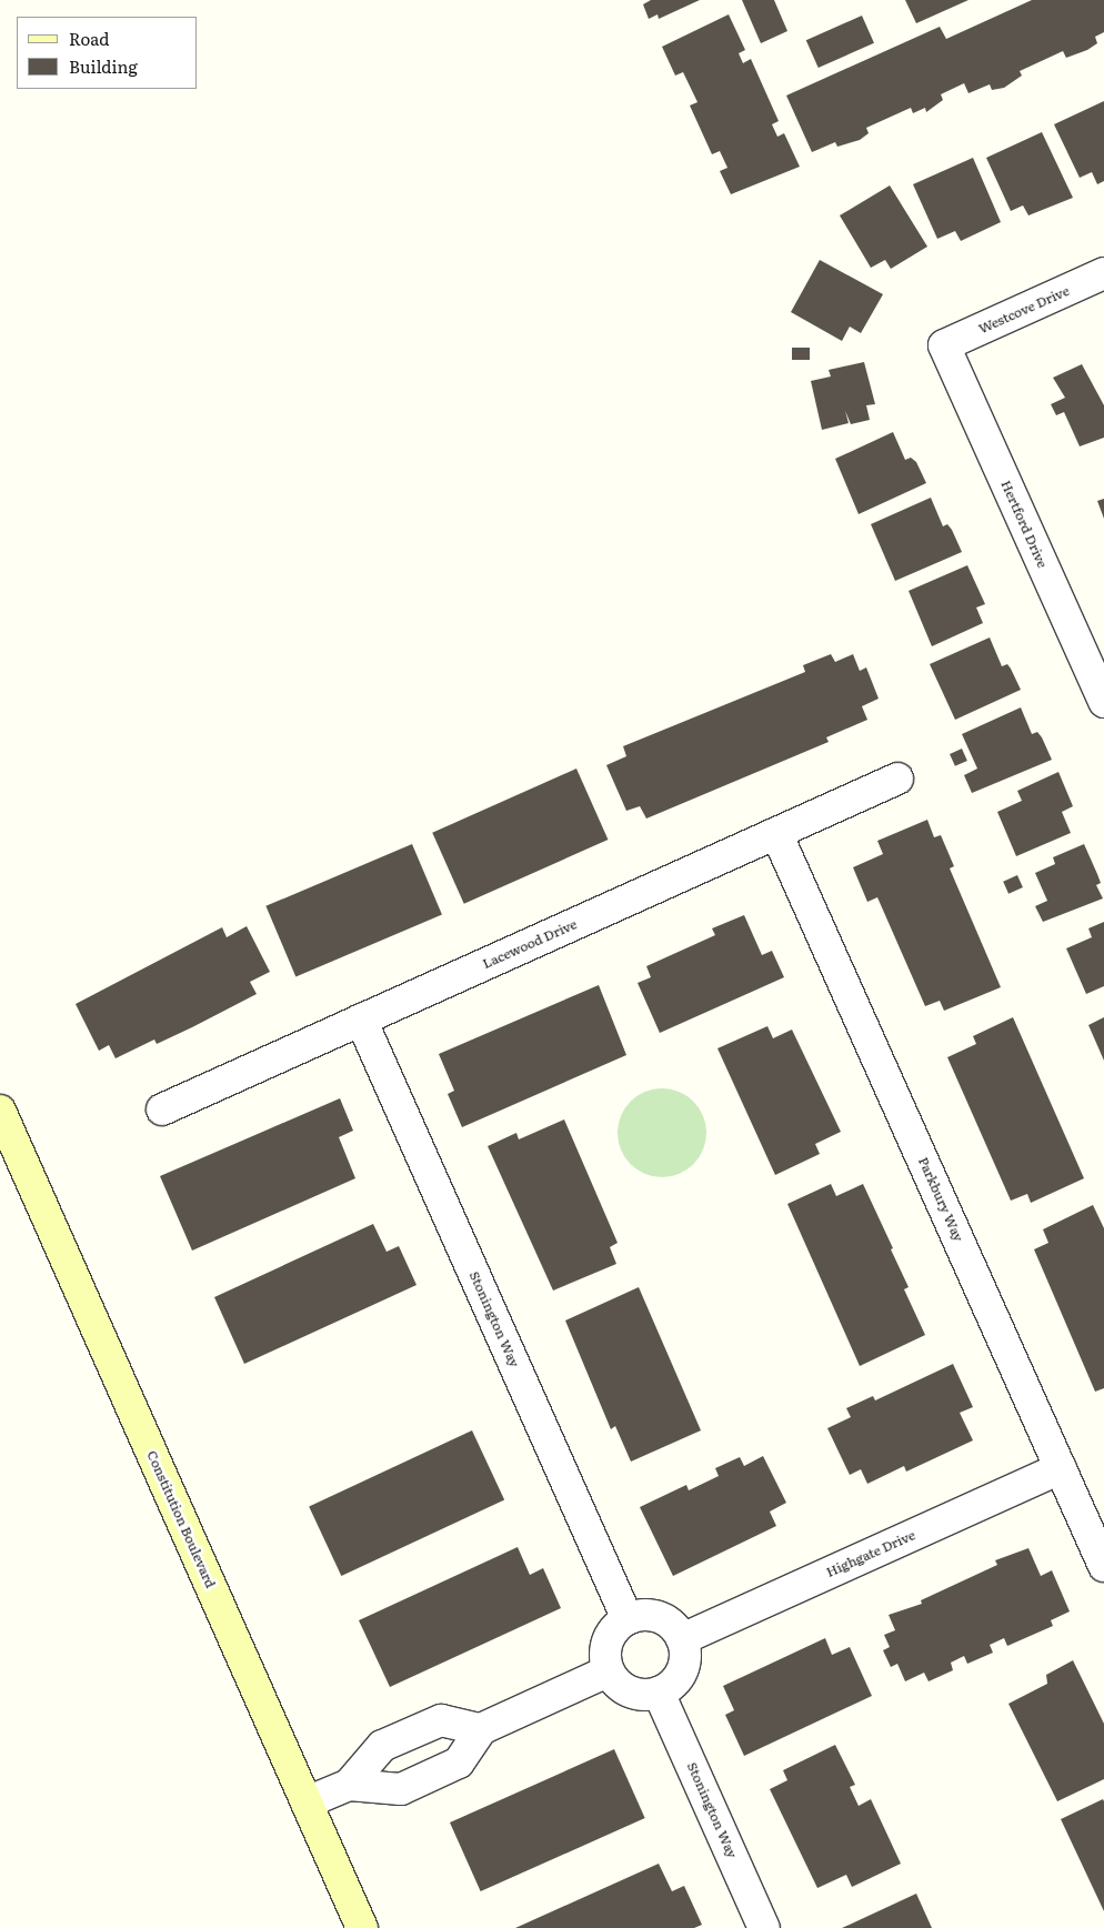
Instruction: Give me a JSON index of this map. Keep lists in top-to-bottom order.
{
  "streets": {
    "main road": ["Constitution Boulevard"],
    "street": [
      "Westcove Drive",
      "Hertford Drive",
      "Lacewood Drive",
      "Parkbury Way",
      "Stonington Way",
      "Highgate Drive"
    ]
  },
  "crossings": [
    ["Westcove Drive", "Hertford Drive"],
    ["Lacewood Drive", "Parkbury Way"],
    ["Lacewood Drive", "Stonington Way"],
    ["Parkbury Way", "Highgate Drive"],
    ["Stonington Way", "Highgate Drive"]
  ],
  "legend": ["Road", "Building"]
}
